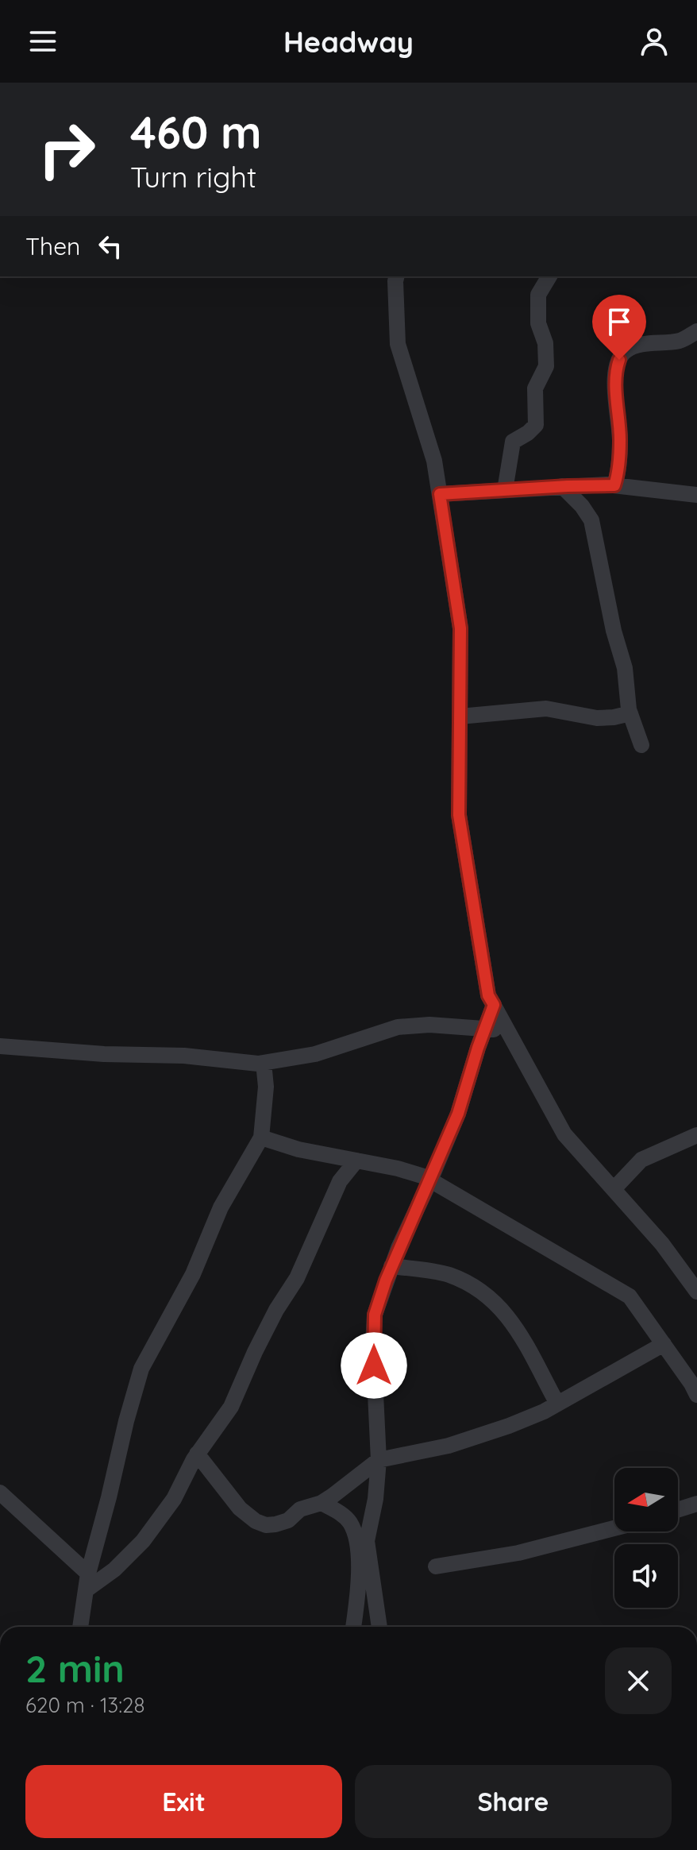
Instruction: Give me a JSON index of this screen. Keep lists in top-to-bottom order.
{
  "north": "left",
  "page": {
    "header": "Headway",
    "turn": ["460 m", "Turn right"],
    "then": "Then",
    "heading": ["2 min", "620 m · 13:28"],
    "buttons": ["Exit", "Share"]
  }
}
